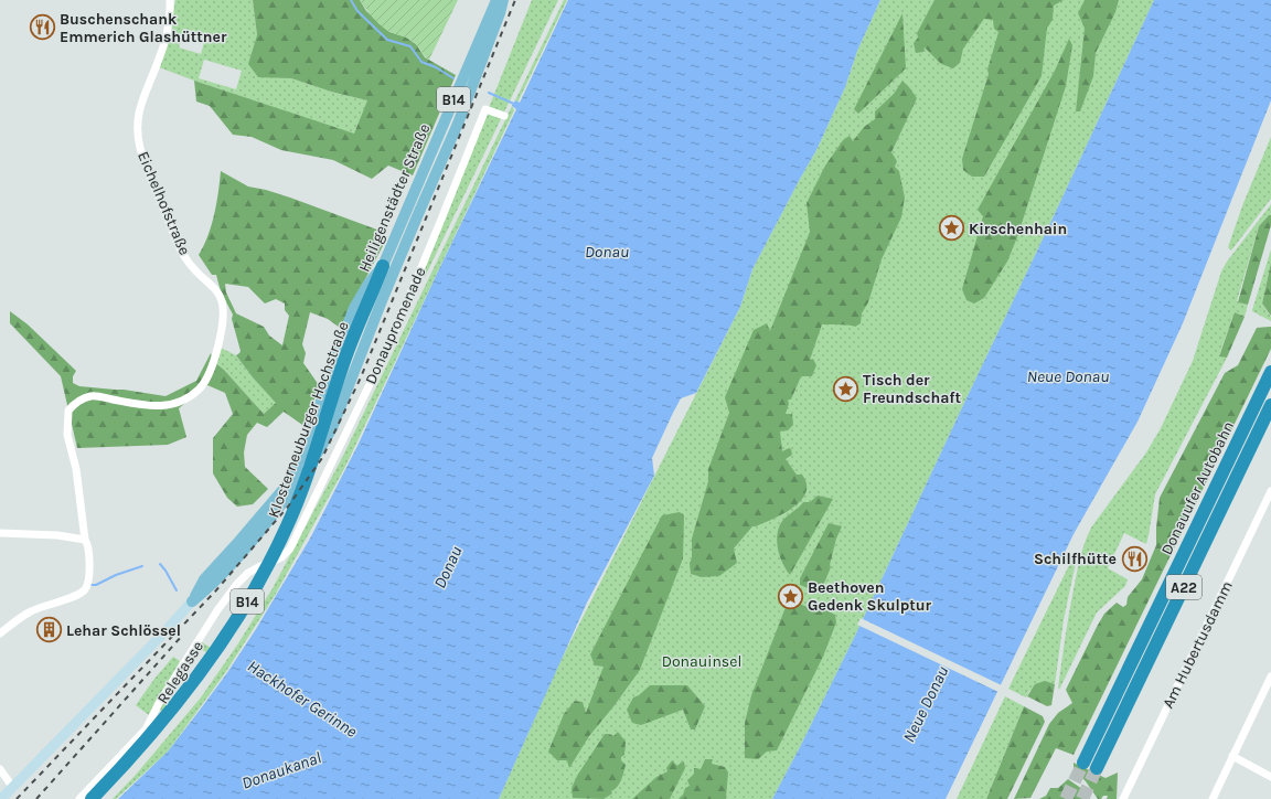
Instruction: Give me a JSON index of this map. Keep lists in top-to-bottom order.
{
  "streets": {
    "highway": [
      "B14",
      "Heiligenstädter Straße",
      "Klosterneuburger Hochstraße",
      "Donauufer Autobahn",
      "A22"
    ],
    "street": [
      "Eichelhofstraße",
      "Donaupromenade",
      "Am Hubertusdamm",
      "Relegasse"
    ]
  },
  "crossings": [
    ["Heiligenstädter Straße", "Klosterneuburger Hochstraße"],
    ["Donaupromenade", "Relegasse"]
  ],
  "water": [
    "Donau",
    "Neue Donau",
    "Hackhofer Gerinne",
    "Donaukanal"
  ],
  "parks": ["Donauinsel"],
  "places": {
    "restaurant": ["Buschenschank Emmerich Glashüttner", "Schilfhütte"],
    "place": ["Kirschenhain", "Tisch der Freundschaft", "Beethoven Gedenk Skulptur"],
    "building": ["Lehar Schlössel"]
  }
}
